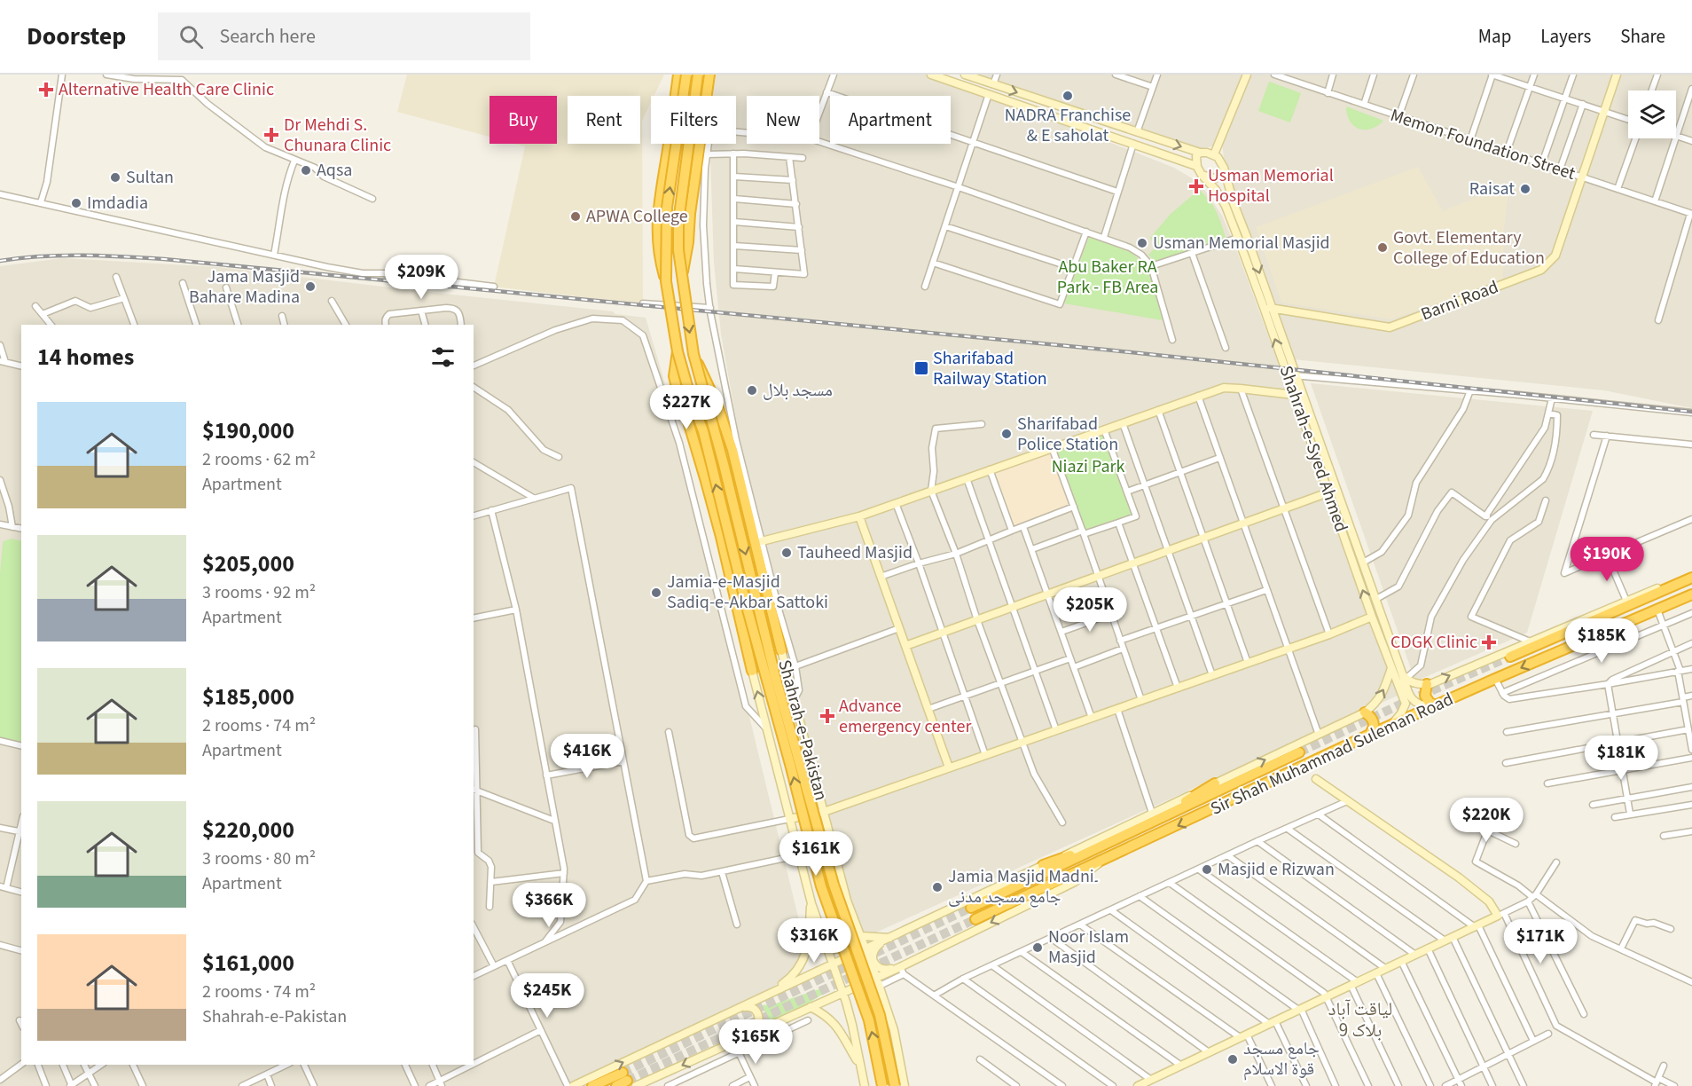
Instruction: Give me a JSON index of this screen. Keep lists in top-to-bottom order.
{
  "streets": {
    "highway": ["Sir Shah Muhammad Suleman Road"],
    "street": [
      "Memon Foundation Street",
      "Barni Road",
      "Shahrah-e-Syed Ahmed",
      "Shahrah-e-Pakistan"
    ]
  },
  "crossings": [
    ["Memon Foundation Street", "Barni Road"],
    ["Barni Road", "Shahrah-e-Syed Ahmed"],
    ["Shahrah-e-Syed Ahmed", "Sir Shah Muhammad Suleman Road"]
  ],
  "districts": ["لیاقت آباد بلاک 9"],
  "parks": ["Abu Baker RA Park - FB Area", "Niazi Park"],
  "places": {
    "health": [
      "Alternative Health Care Clinic",
      "Dr Mehdi S. Chunara Clinic",
      "Usman Memorial Hospital",
      "CDGK Clinic",
      "Advance emergency center"
    ],
    "other": [
      "NADRA Franchise & E saholat",
      "Aqsa",
      "Sultan",
      "Raisat",
      "Imdadia",
      "APWA College",
      "Usman Memorial Masjid",
      "Govt. Elementary College of Education",
      "Jama Masjid Bahare Madina",
      "مسجد بلال",
      "Sharifabad Police Station",
      "Tauheed Masjid",
      "Jamia-e-Masjid Sadiq-e-Akbar Sattoki",
      "Masjid e Rizwan",
      "Jamia Masjid Madni۔ جامع مسجد مدنی",
      "Noor Islam Masjid",
      "جامع مسجد قوۃ الاسلام"
    ],
    "transit": ["Sharifabad Railway Station"]
  },
  "page": {
    "header": "Doorstep",
    "search": "Search here",
    "nav": ["Map", "Layers", "Share"],
    "chip": [
      "Buy",
      "Rent",
      "Filters",
      "New",
      "Apartment"
    ],
    "price": [
      "$209K",
      "$227K",
      "$190K",
      "$205K",
      "$185K",
      "$416K",
      "$181K",
      "$220K",
      "$161K",
      "$366K",
      "$316K",
      "$171K",
      "$245K",
      "$165K"
    ],
    "heading": "14 homes",
    "list": [
      {
        "name": "$190,000",
        "note": "2 rooms · 62 m² · Apartment"
      },
      {
        "name": "$205,000",
        "note": "3 rooms · 92 m² · Apartment"
      },
      {
        "name": "$185,000",
        "note": "2 rooms · 74 m² · Apartment"
      },
      {
        "name": "$220,000",
        "note": "3 rooms · 80 m² · Apartment"
      },
      {
        "name": "$161,000",
        "note": "2 rooms · 74 m² · Shahrah-e-Pakistan"
      }
    ]
  }
}
